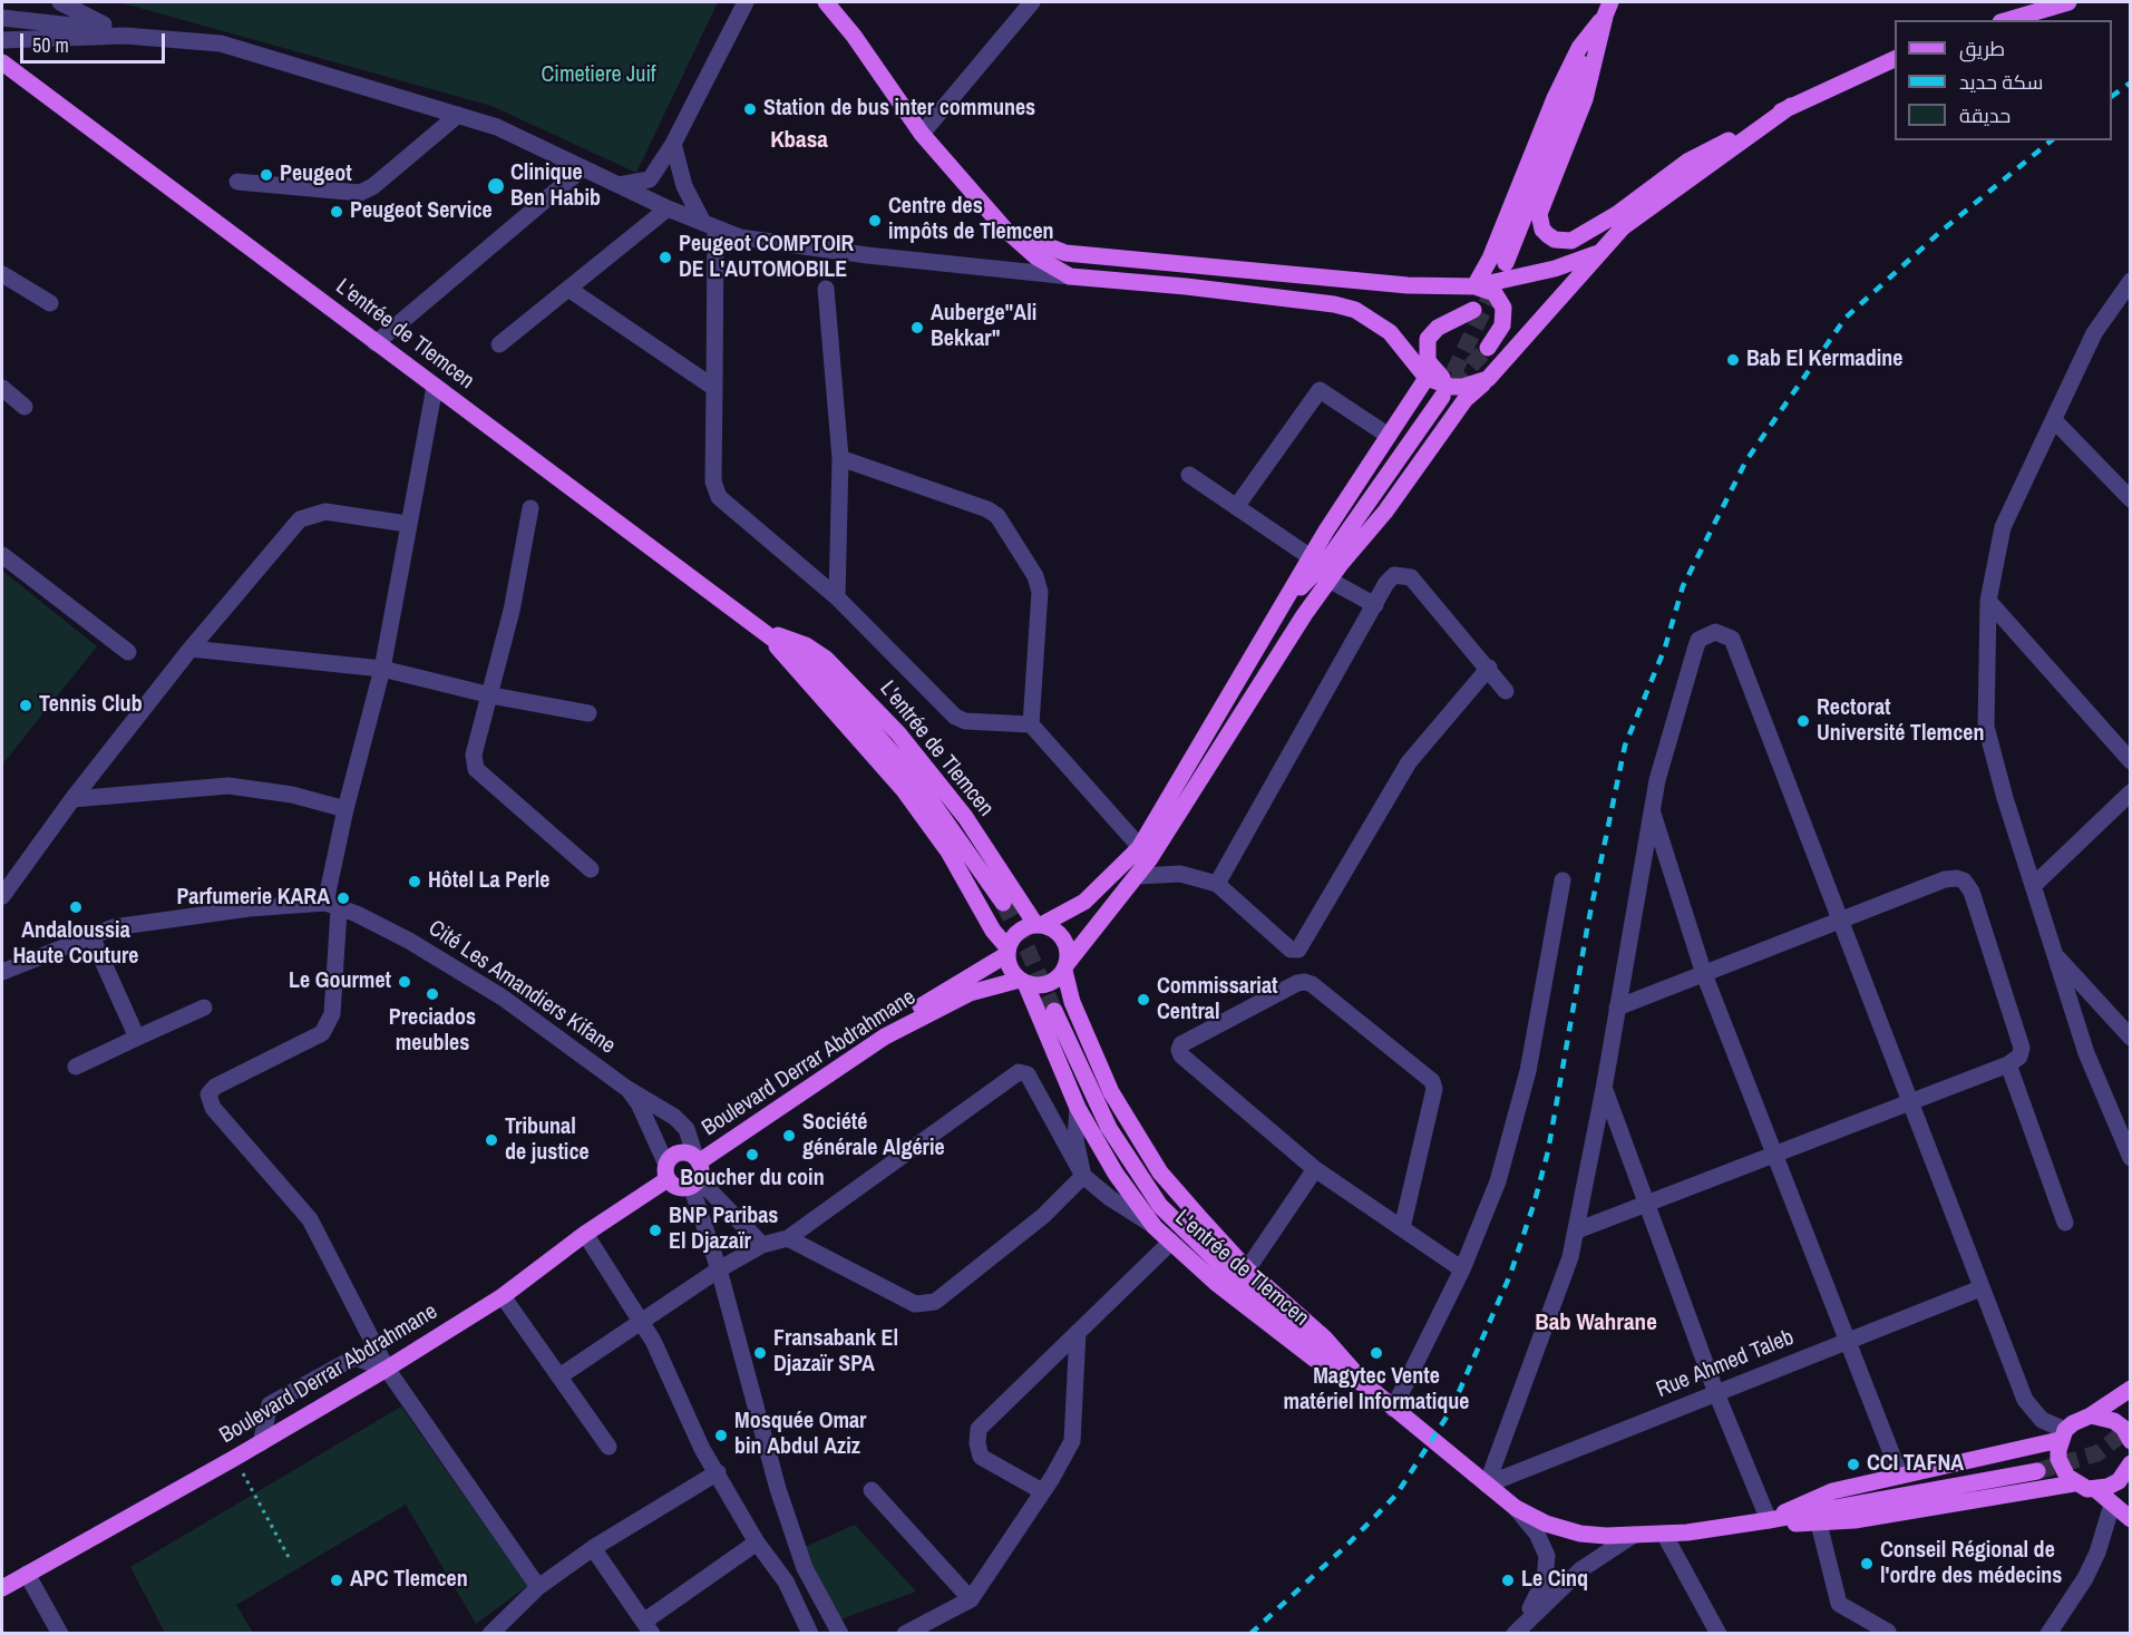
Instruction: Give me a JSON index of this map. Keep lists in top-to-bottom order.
{
  "streets": {
    "main road": ["L'entrée de Tlemcen", "Boulevard Derrar Abdrahmane"],
    "street": ["Cité Les Amandiers Kifane", "Rue Ahmed Taleb"]
  },
  "crossings": [
    ["L'entrée de Tlemcen", "Boulevard Derrar Abdrahmane"],
    ["L'entrée de Tlemcen", "Rue Ahmed Taleb"],
    ["Cité Les Amandiers Kifane", "Boulevard Derrar Abdrahmane"]
  ],
  "districts": ["Kbasa", "Bab Wahrane"],
  "parks": ["Cimetiere Juif"],
  "places": [
    "Station de bus inter communes",
    "Peugeot",
    "Clinique Ben Habib",
    "Peugeot Service",
    "Centre des impôts de Tlemcen",
    "Peugeot COMPTOIR DE L'AUTOMOBILE",
    "Auberge\"Ali Bekkar\"",
    "Bab El Kermadine",
    "Tennis Club",
    "Rectorat Université Tlemcen",
    "Hôtel La Perle",
    "Parfumerie KARA",
    "Andaloussia Haute Couture",
    "Le Gourmet",
    "Preciados meubles",
    "Commissariat Central",
    "Société générale Algérie",
    "Tribunal de justice",
    "Boucher du coin",
    "BNP Paribas El Djazaïr",
    "Fransabank El Djazaïr SPA",
    "Magytec Vente matériel Informatique",
    "Mosquée Omar bin Abdul Aziz",
    "CCI TAFNA",
    "Conseil Régional de l'ordre des médecins",
    "APC Tlemcen",
    "Le Cinq"
  ],
  "legend": ["طريق", "سكة حديد", "حديقة"],
  "scale_bar": "50 m"
}
